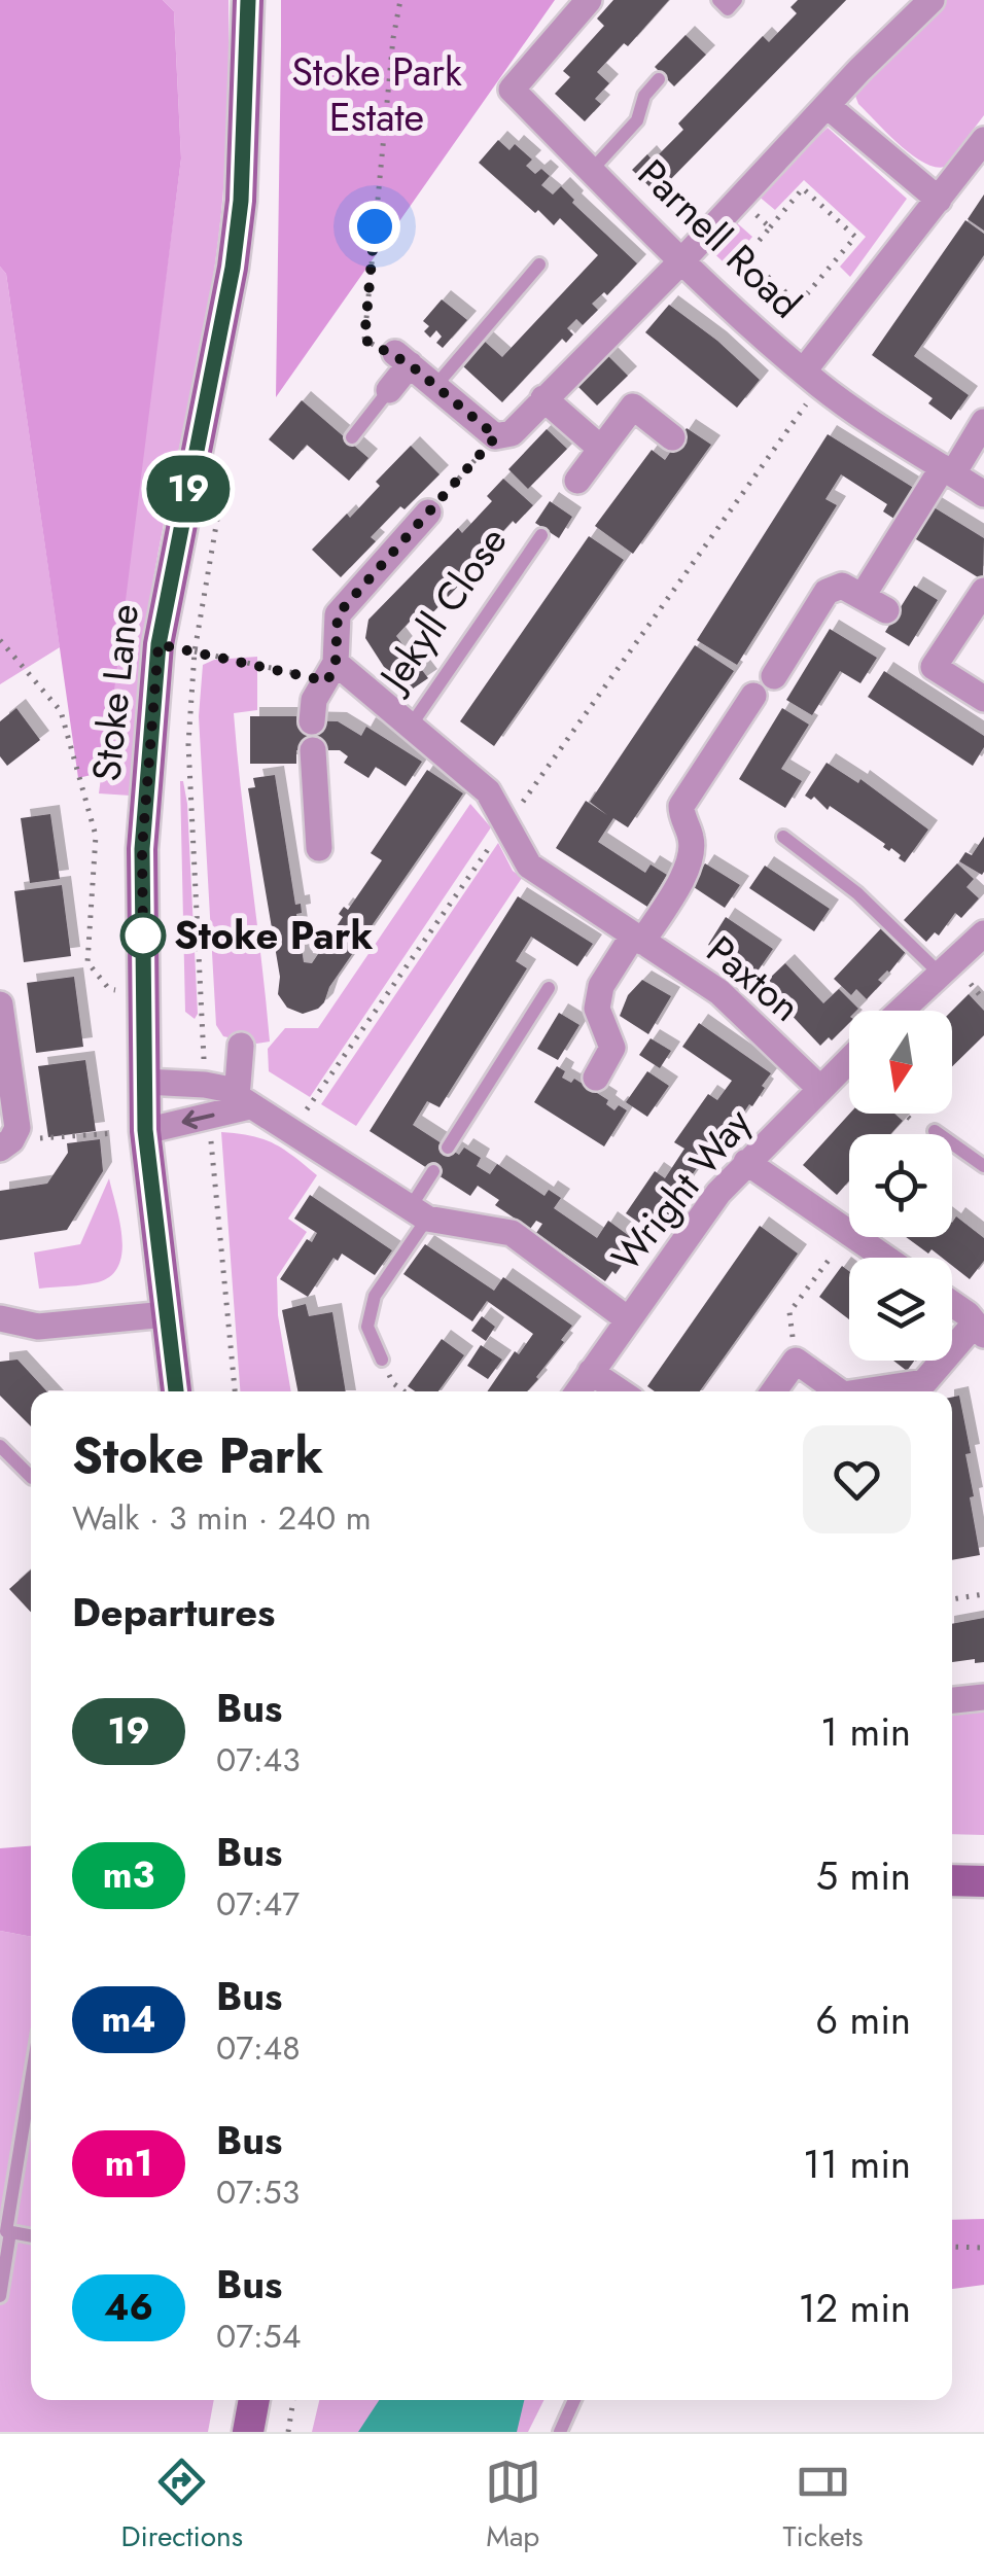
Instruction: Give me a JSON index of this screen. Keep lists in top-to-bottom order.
{
  "streets": {
    "street": [
      "Parnell Road",
      "Jekyll Close",
      "Stoke Lane",
      "Paxton",
      "Wright Way"
    ]
  },
  "crossings": [
    ["Jekyll Close", "Paxton"],
    ["Paxton", "Wright Way"]
  ],
  "parks": ["Stoke Park Estate"],
  "places": ["Stoke Park"],
  "lines": ["bus line 19"],
  "north": "bottom",
  "page": {
    "on_map": "19",
    "heading": [
      ["Stoke Park", "Walk · 3 min · 240 m"],
      "Departures"
    ],
    "list": [
      {
        "mark": "19",
        "name": "Bus",
        "note": "07:43",
        "value": "1 min"
      },
      {
        "mark": "m3",
        "name": "Bus",
        "note": "07:47",
        "value": "5 min"
      },
      {
        "mark": "m4",
        "name": "Bus",
        "note": "07:48",
        "value": "6 min"
      },
      {
        "mark": "m1",
        "name": "Bus",
        "note": "07:53",
        "value": "11 min"
      },
      {
        "mark": "46",
        "name": "Bus",
        "note": "07:54",
        "value": "12 min"
      }
    ],
    "tabs": ["Directions", "Map", "Tickets"]
  }
}
